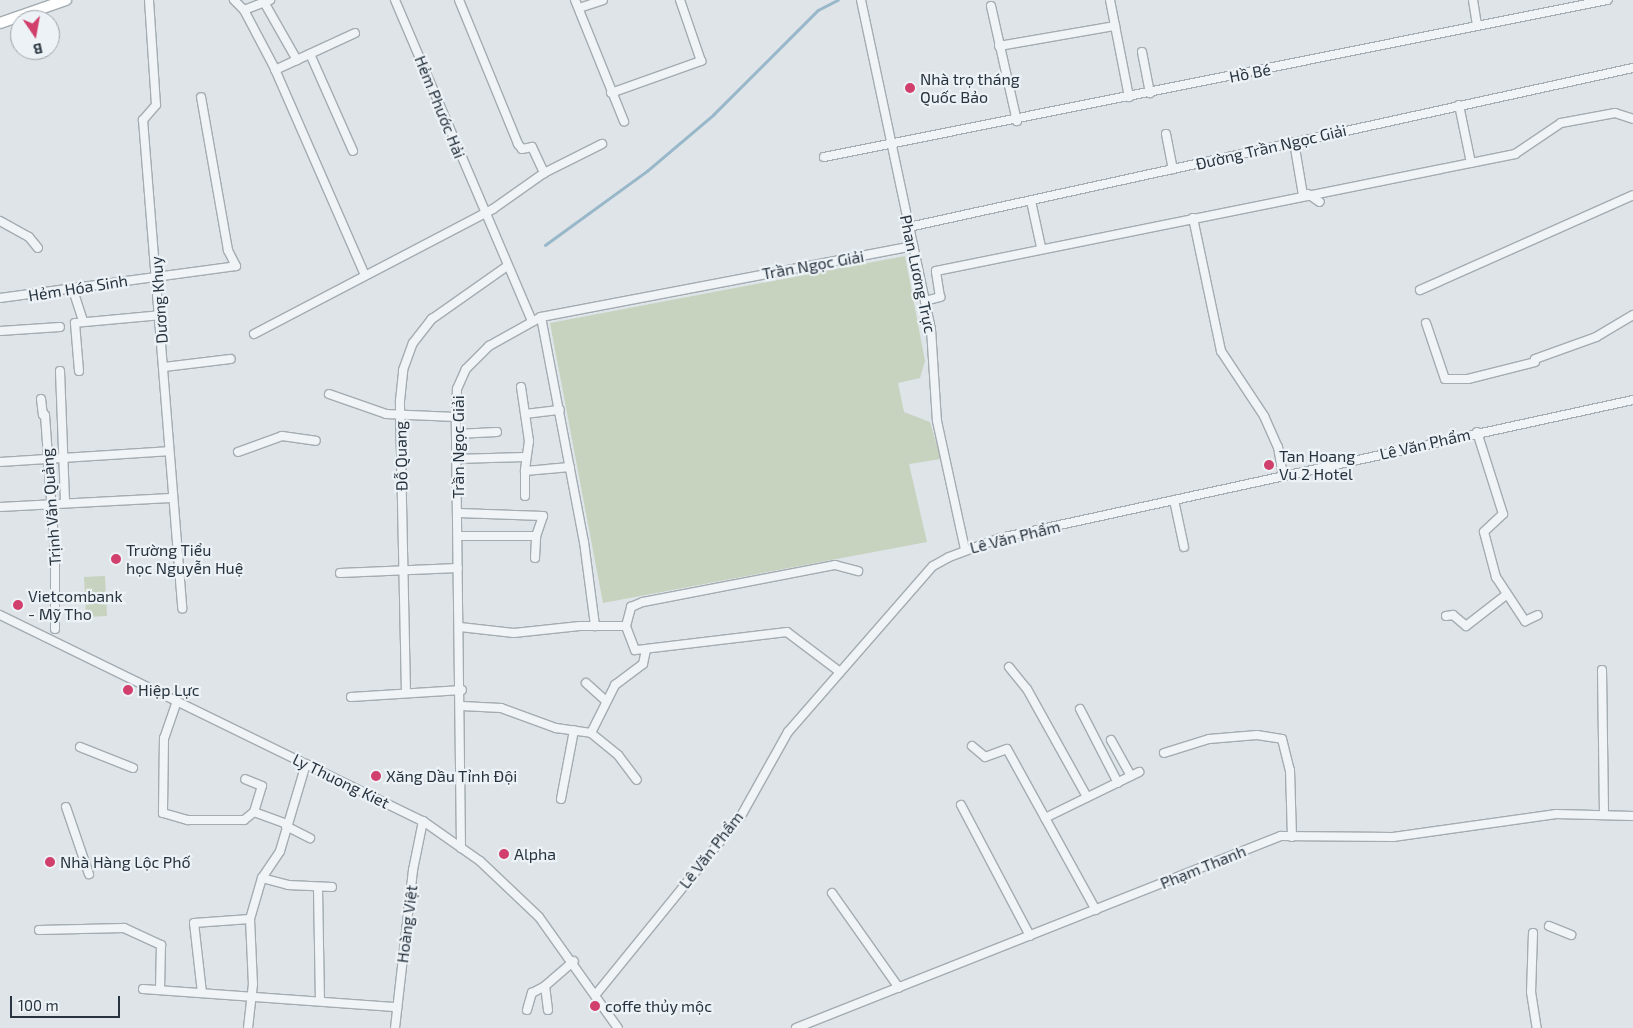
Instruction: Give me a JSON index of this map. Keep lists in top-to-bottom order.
{
  "streets": {
    "street": [
      "Hồ Bé",
      "Hẻm Phước Hải",
      "Đường Trần Ngọc Giải",
      "Trần Ngọc Giải",
      "Phan Lương Trực",
      "Hẻm Hóa Sinh",
      "Dương Khuy",
      "Lê Văn Phẩm",
      "Đỗ Quang",
      "Trịnh Văn Quảng",
      "Ly Thuong Kiet",
      "Phạm Thanh",
      "Hoàng Việt"
    ]
  },
  "crossings": [
    ["Hồ Bé", "Phan Lương Trực"],
    ["Hẻm Phước Hải", "Trần Ngọc Giải"],
    ["Hẻm Phước Hải", "Đỗ Quang"],
    ["Đường Trần Ngọc Giải", "Phan Lương Trực"],
    ["Trần Ngọc Giải", "Phan Lương Trực"],
    ["Trần Ngọc Giải", "Ly Thuong Kiet"],
    ["Phan Lương Trực", "Lê Văn Phẩm"],
    ["Hẻm Hóa Sinh", "Dương Khuy"],
    ["Lê Văn Phẩm", "Ly Thuong Kiet"],
    ["Ly Thuong Kiet", "Hoàng Việt"]
  ],
  "places": [
    "Nhà trọ tháng Quốc Bảo",
    "Tan Hoang Vu 2 Hotel",
    "Trường Tiểu học Nguyễn Huệ",
    "Vietcombank - Mỹ Tho",
    "Hiệp Lực",
    "Xăng Dầu Tỉnh Đội",
    "Alpha",
    "Nhà Hàng Lộc Phố",
    "coffe thủy mộc"
  ],
  "scale_bar": "100 m",
  "north": "bottom"
}
